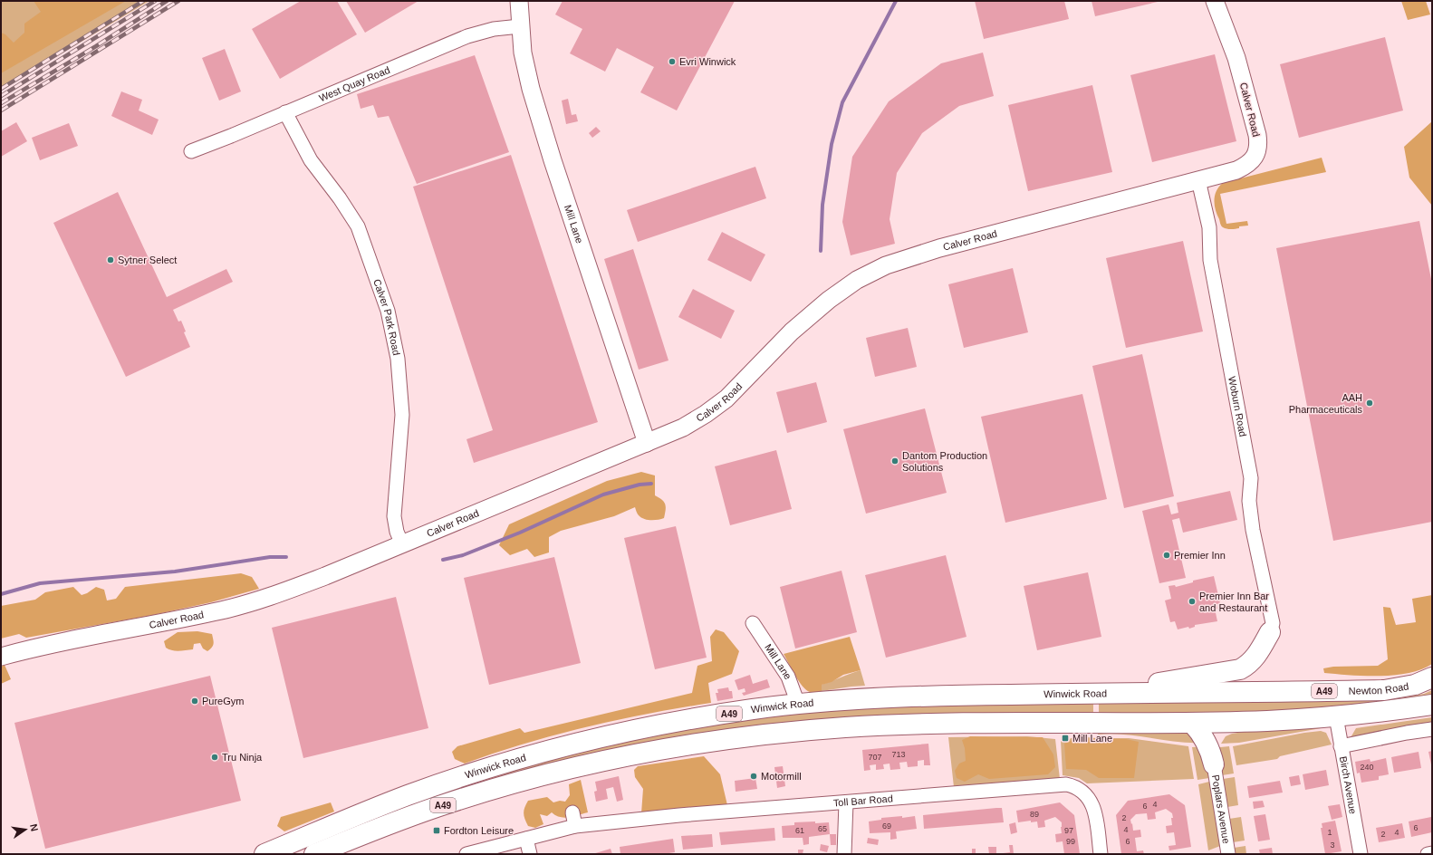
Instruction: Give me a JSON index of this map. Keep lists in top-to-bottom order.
{
  "streets": {
    "highway": ["Newton Road", "A49", "Winwick Road"],
    "street": [
      "West Quay Road",
      "Calver Road",
      "Mill Lane",
      "Calver Park Road",
      "Woburn Road",
      "Birch Avenue",
      "Toll Bar Road",
      "Poplars Avenue"
    ]
  },
  "crossings": [
    ["West Quay Road", "Mill Lane"],
    ["West Quay Road", "Calver Park Road"],
    ["Calver Road", "Mill Lane"],
    ["Calver Road", "Calver Park Road"],
    ["Calver Road", "Woburn Road"],
    ["Mill Lane", "Winwick Road"],
    ["Newton Road", "Winwick Road"],
    ["A49", "Winwick Road"],
    ["A49", "Birch Avenue"],
    ["Winwick Road", "Birch Avenue"]
  ],
  "places": {
    "other": [
      "Evri Winwick",
      "Sytner Select",
      "AAH Pharmaceuticals",
      "Dantom Production Solutions",
      "Premier Inn",
      "Premier Inn Bar and Restaurant",
      "PureGym",
      "Tru Ninja",
      "Motormill"
    ],
    "transit": ["Mill Lane", "Fordton Leisure"]
  },
  "house_numbers": [
    "713",
    "707",
    "240",
    "4",
    "6",
    "89",
    "2",
    "69",
    "6",
    "65",
    "4",
    "61",
    "97",
    "1",
    "4",
    "2",
    "99",
    "6",
    "3"
  ],
  "north": "right"
}
